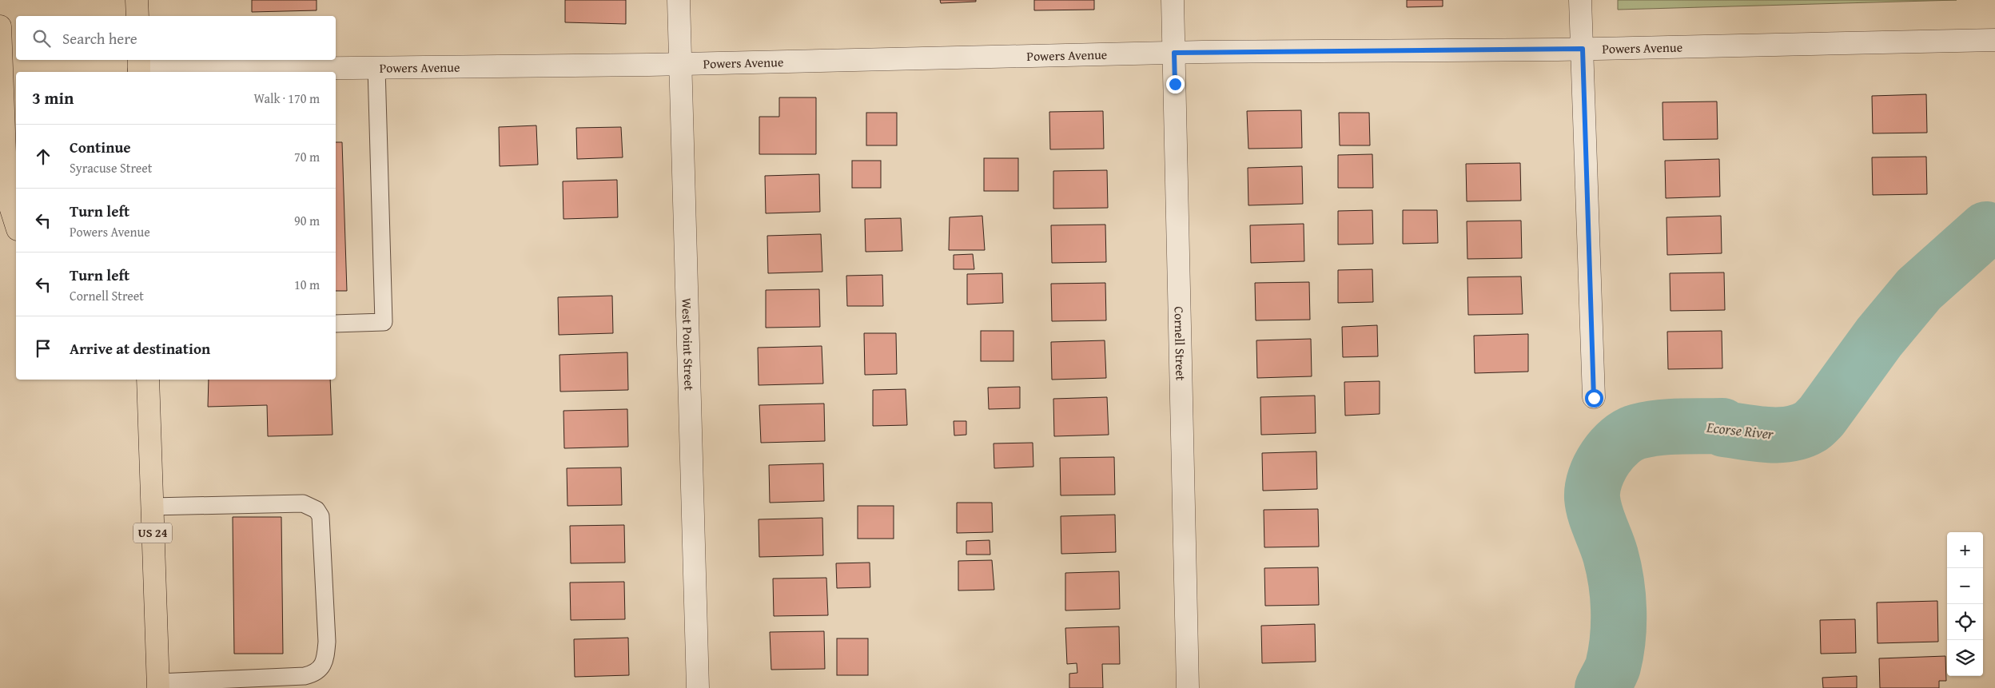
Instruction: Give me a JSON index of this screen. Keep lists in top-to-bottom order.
{
  "streets": {
    "main road": ["US 24"],
    "street": ["Powers Avenue", "West Point Street", "Cornell Street"]
  },
  "crossings": [
    ["Powers Avenue", "West Point Street"],
    ["Powers Avenue", "Cornell Street"]
  ],
  "water": ["Ecorse River"],
  "page": {
    "search": "Search here",
    "heading": ["3 min", "Walk · 170 m"],
    "list": [
      ["Continue", "Syracuse Street", "70 m"],
      ["Turn left", "Powers Avenue", "90 m"],
      ["Turn left", "Cornell Street", "10 m"],
      "Arrive at destination"
    ],
    "map_buttons": ["+", "−"]
  }
}
